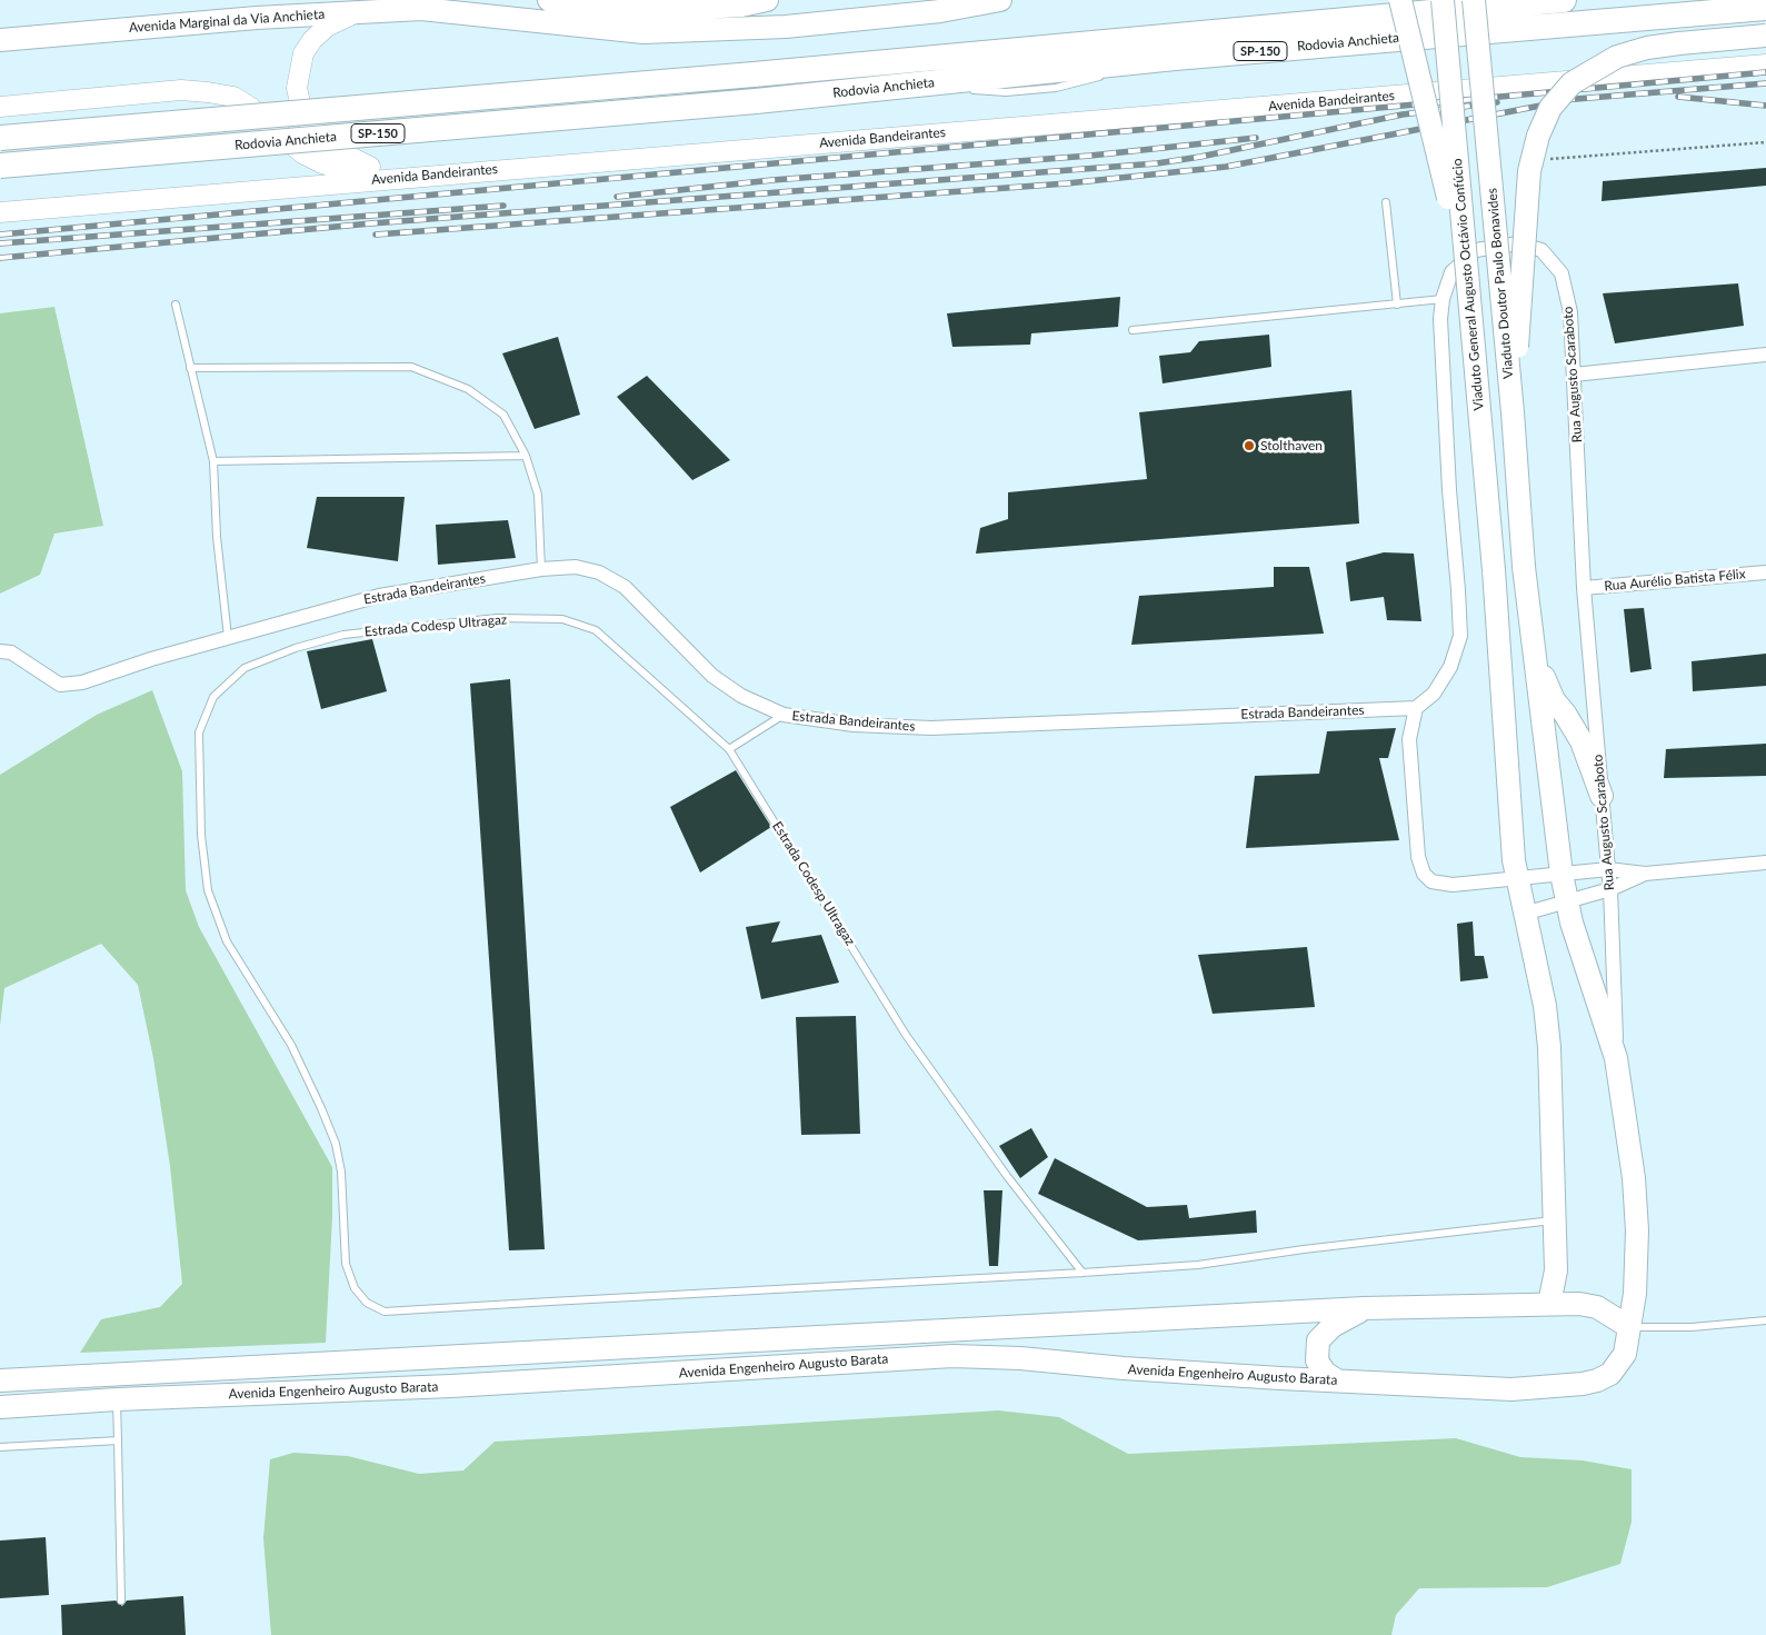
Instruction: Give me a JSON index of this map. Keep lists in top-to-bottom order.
{
  "streets": {
    "highway": ["Rodovia Anchieta", "SP-150"],
    "main road": [
      "Avenida Marginal da Via Anchieta",
      "Avenida Bandeirantes",
      "Viaduto Doutor Paulo Bonavides",
      "Viaduto General Augusto Octávio Confúcio",
      "Rua Augusto Scaraboto",
      "Avenida Engenheiro Augusto Barata"
    ],
    "street": ["Rua Aurélio Batista Félix", "Estrada Bandeirantes"],
    "lane": ["Estrada Codesp Ultragaz"]
  },
  "crossings": [
    ["Viaduto Doutor Paulo Bonavides", "Rua Augusto Scaraboto"],
    ["Rua Augusto Scaraboto", "Rua Aurélio Batista Félix"],
    ["Rua Augusto Scaraboto", "Estrada Bandeirantes"],
    ["Rua Augusto Scaraboto", "Avenida Engenheiro Augusto Barata"]
  ],
  "places": ["Stolthaven"]
}
